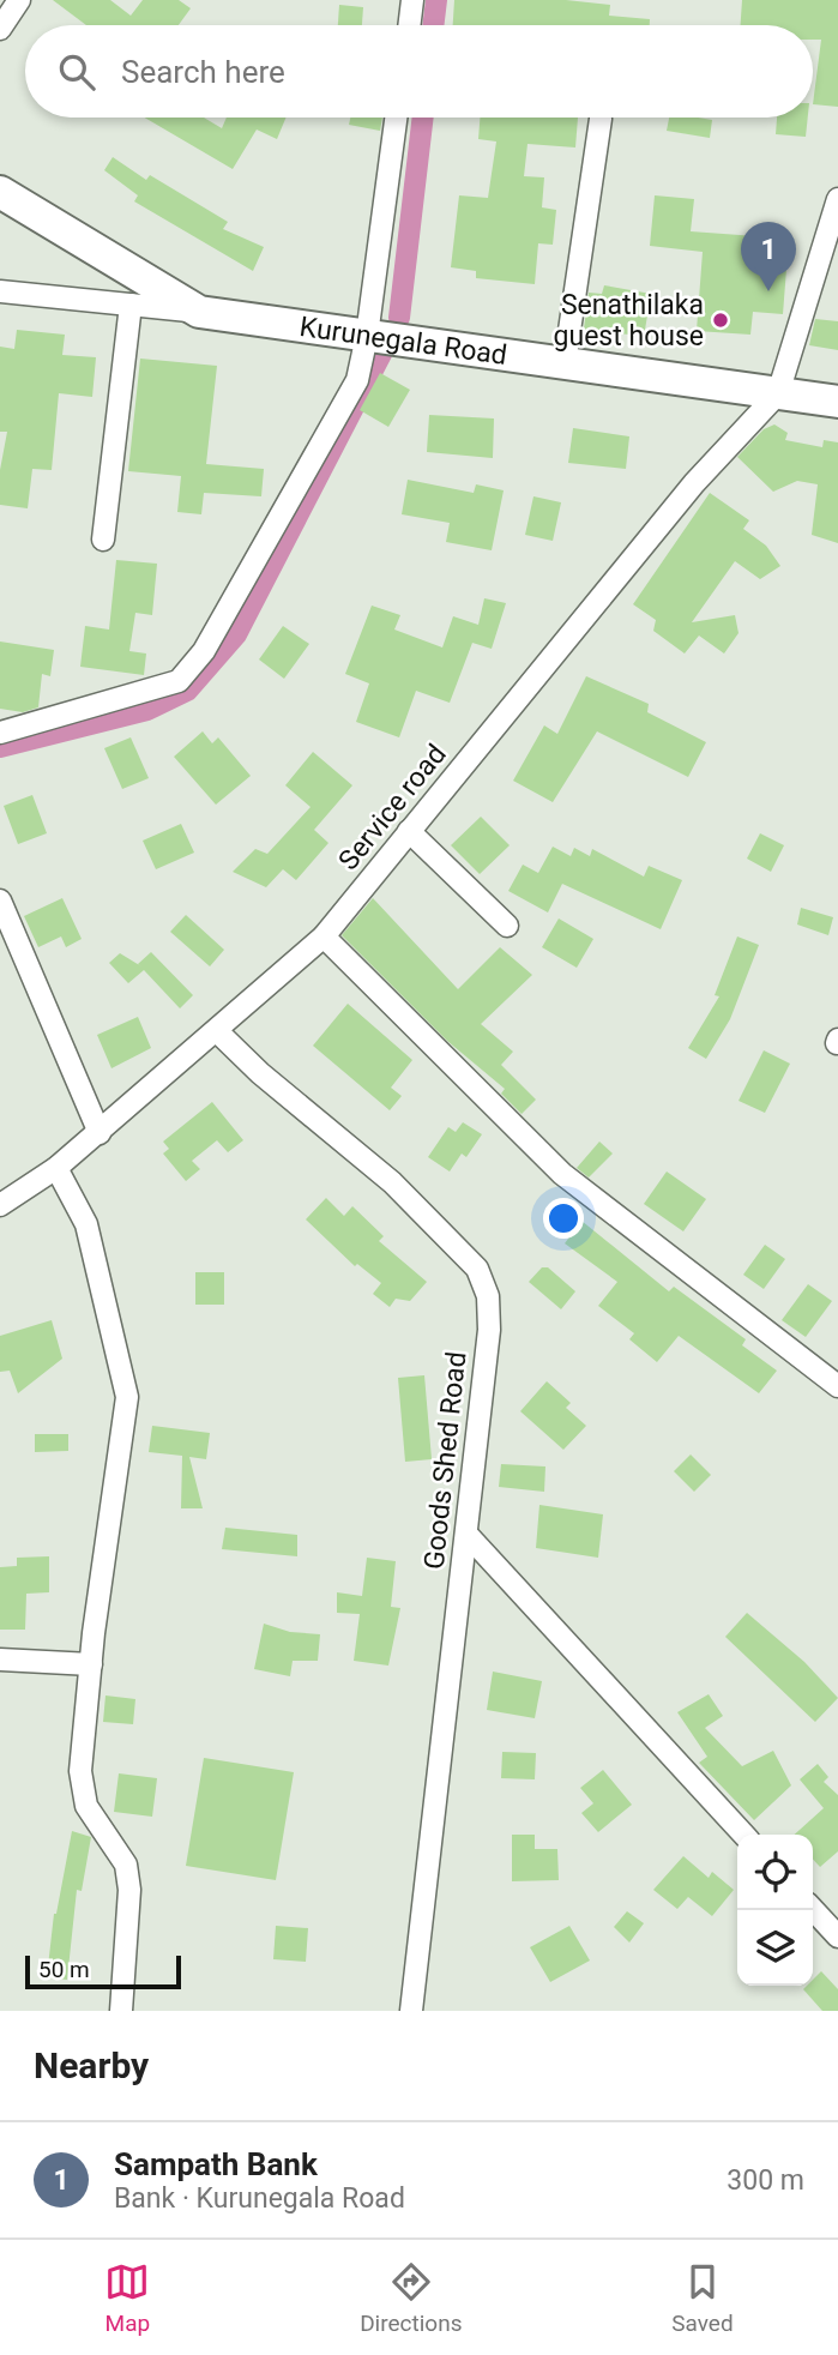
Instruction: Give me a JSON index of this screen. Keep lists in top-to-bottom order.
{
  "streets": {
    "highway": ["Kurunegala Road"],
    "street": ["Service road", "Goods Shed Road"]
  },
  "crossings": [
    ["Kurunegala Road", "Service road"],
    ["Service road", "Goods Shed Road"]
  ],
  "places": ["Senathilaka guest house"],
  "scale_bar": "50 m",
  "page": {
    "search": "Search here",
    "pins": "1",
    "scale": "50 m",
    "heading": "Nearby",
    "list": [
      {
        "mark": "1",
        "name": "Sampath Bank",
        "note": "Bank · Kurunegala Road",
        "value": "300 m"
      }
    ],
    "nav": ["Map", "Directions", "Saved"]
  }
}
